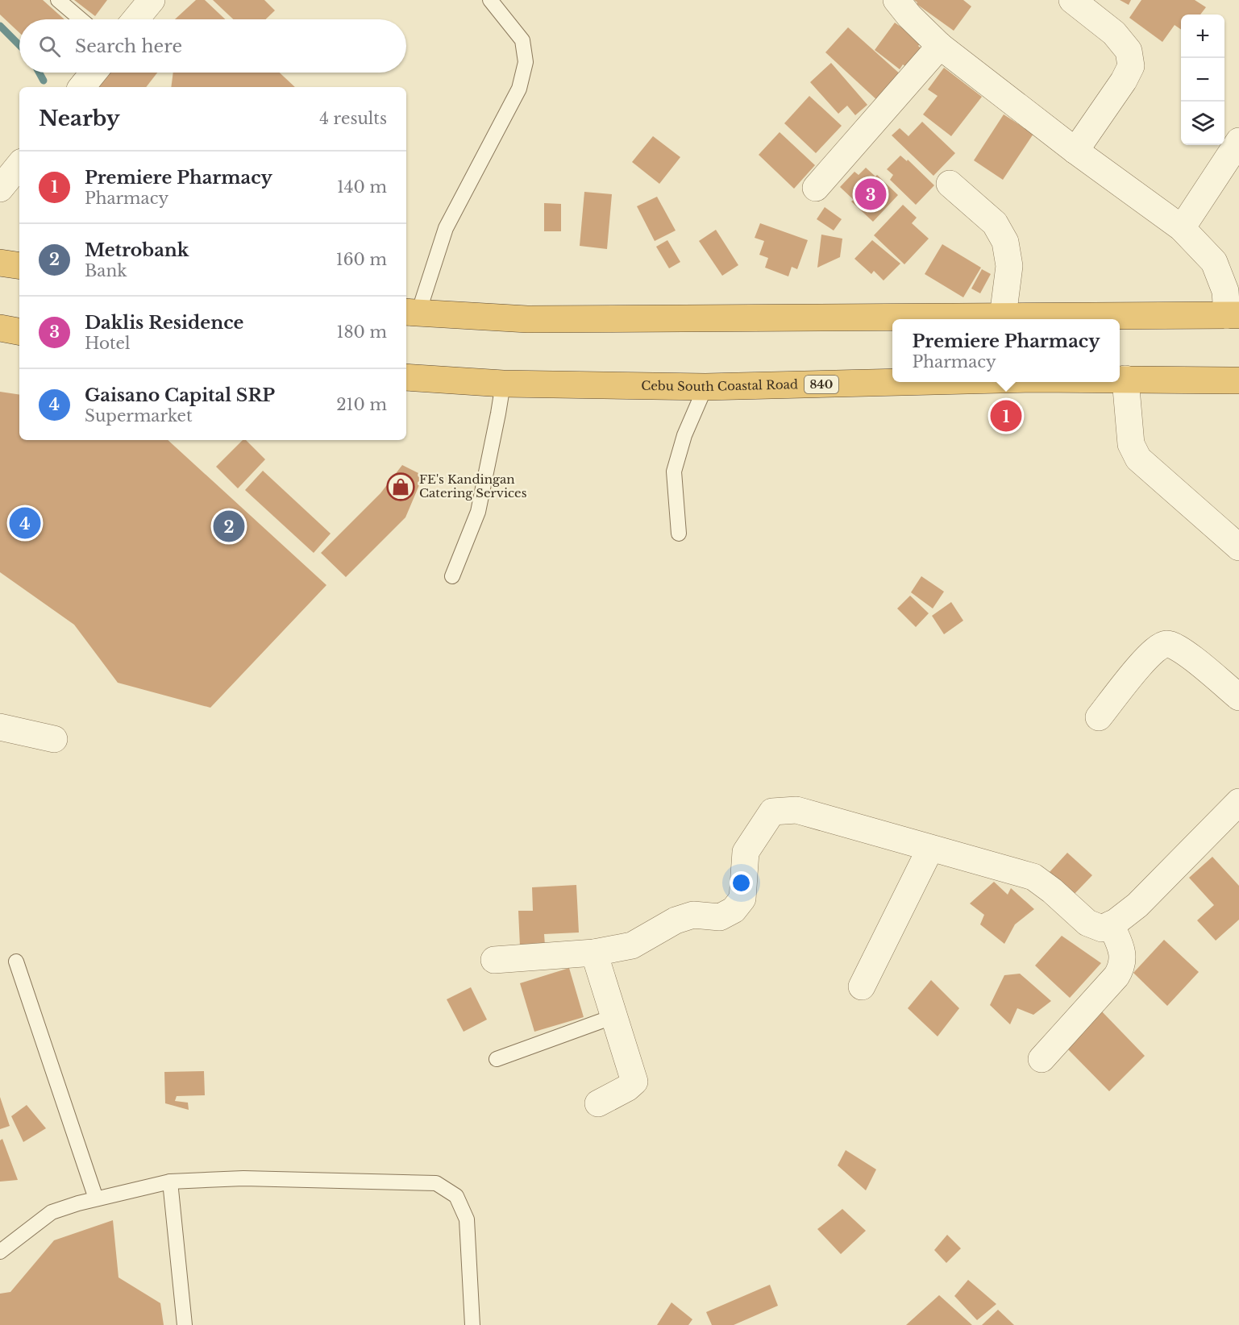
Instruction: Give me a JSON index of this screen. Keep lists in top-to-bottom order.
{
  "streets": {
    "highway": ["840", "Cebu South Coastal Road"]
  },
  "places": {
    "shop": ["FE's Kandingan Catering Services"]
  },
  "page": {
    "map_buttons": ["+", "−"],
    "search": "Search here",
    "heading": ["Nearby", "4 results"],
    "list": [
      {
        "mark": "1",
        "name": "Premiere Pharmacy",
        "note": "Pharmacy",
        "value": "140 m"
      },
      {
        "mark": "2",
        "name": "Metrobank",
        "note": "Bank",
        "value": "160 m"
      },
      {
        "mark": "3",
        "name": "Daklis Residence",
        "note": "Hotel",
        "value": "180 m"
      },
      {
        "mark": "4",
        "name": "Gaisano Capital SRP",
        "note": "Supermarket",
        "value": "210 m"
      }
    ],
    "pins": [
      "3",
      "1",
      "4",
      "2"
    ],
    "popup": ["Premiere Pharmacy", "Pharmacy"]
  }
}
